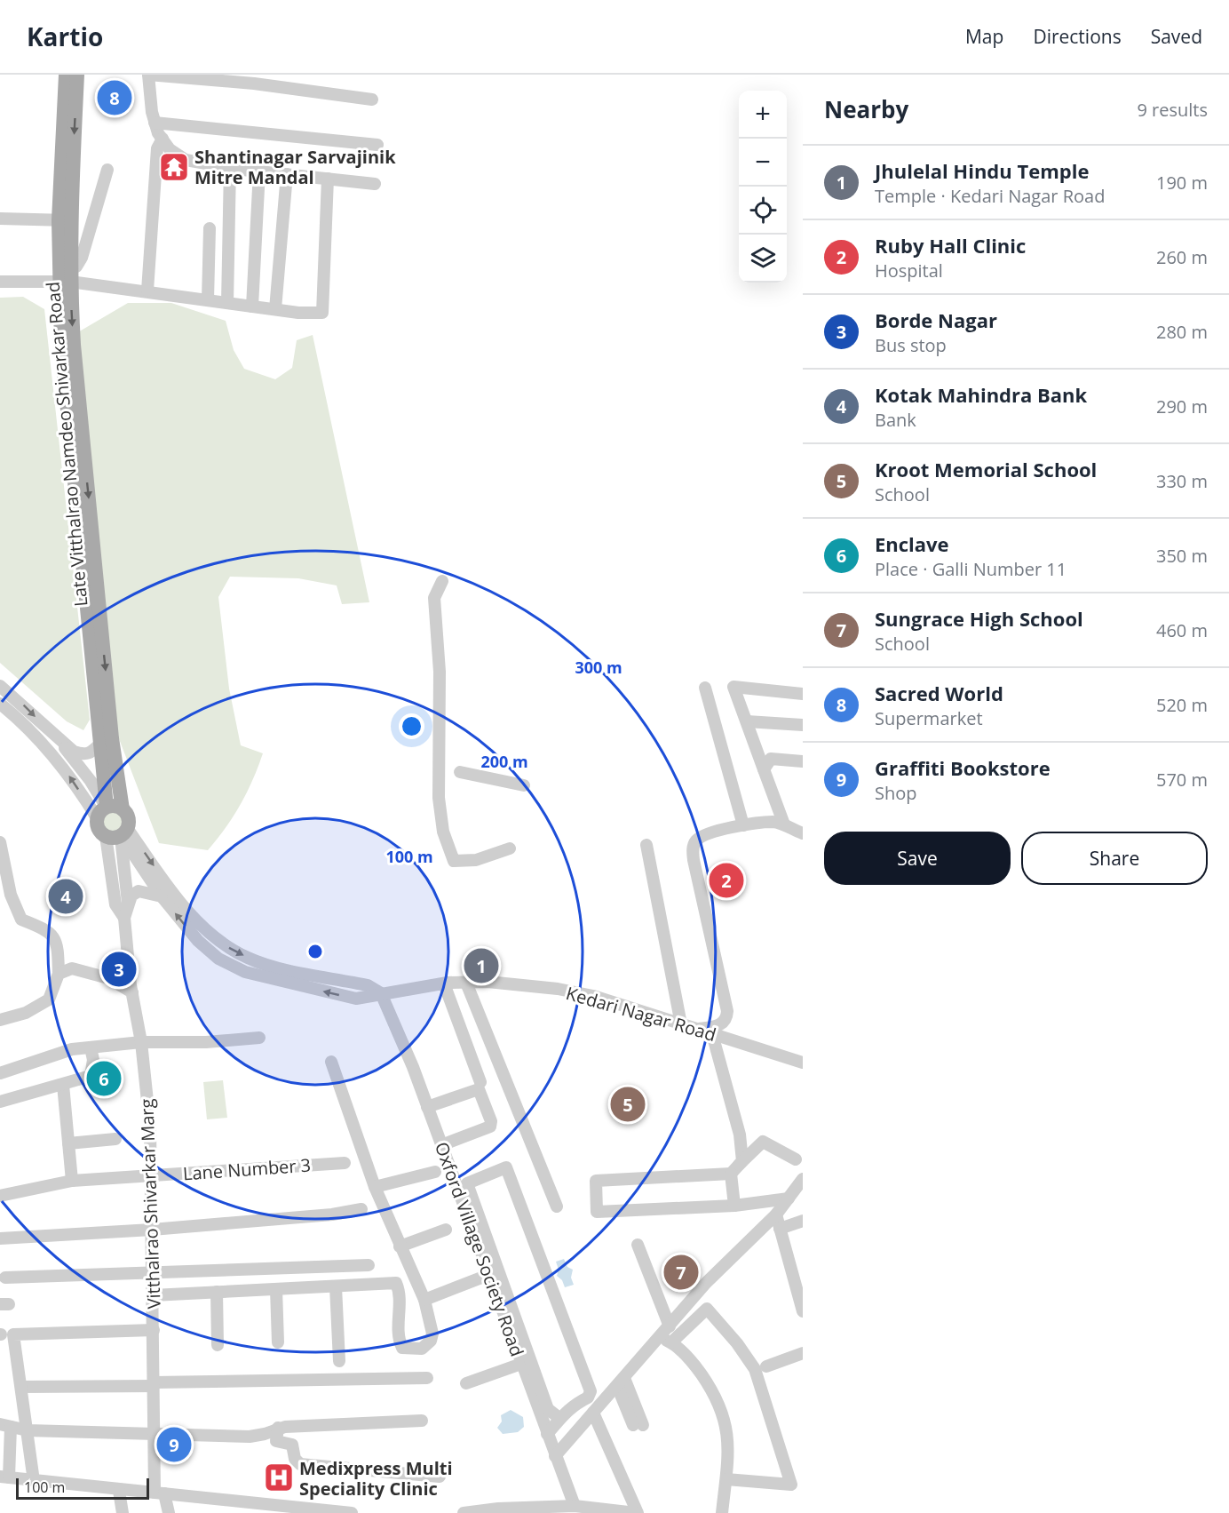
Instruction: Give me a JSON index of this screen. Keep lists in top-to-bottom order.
{
  "streets": {
    "main road": ["Late Vitthalrao Namdeo Shivarkar Road"],
    "street": [
      "Kedari Nagar Road",
      "Lane Number 3",
      "Vitthalrao Shivarkar Marg",
      "Oxford Village Society Road"
    ]
  },
  "crossings": [
    ["Late Vitthalrao Namdeo Shivarkar Road", "Kedari Nagar Road"],
    ["Kedari Nagar Road", "Oxford Village Society Road"],
    ["Lane Number 3", "Vitthalrao Shivarkar Marg"]
  ],
  "places": {
    "temple": ["Shantinagar Sarvajinik Mitre Mandal"],
    "hospital": ["Medixpress Multi Speciality Clinic"]
  },
  "scale_bar": "100 m",
  "page": {
    "header": "Kartio",
    "nav": ["Map", "Directions", "Saved"],
    "heading": ["Nearby", "9 results"],
    "pins": [
      "8",
      "2",
      "4",
      "1",
      "3",
      "6",
      "5",
      "7",
      "9"
    ],
    "map_buttons": ["+", "−"],
    "list": [
      {
        "mark": "1",
        "name": "Jhulelal Hindu Temple",
        "note": "Temple · Kedari Nagar Road",
        "value": "190 m"
      },
      {
        "mark": "2",
        "name": "Ruby Hall Clinic",
        "note": "Hospital",
        "value": "260 m"
      },
      {
        "mark": "3",
        "name": "Borde Nagar",
        "note": "Bus stop",
        "value": "280 m"
      },
      {
        "mark": "4",
        "name": "Kotak Mahindra Bank",
        "note": "Bank",
        "value": "290 m"
      },
      {
        "mark": "5",
        "name": "Kroot Memorial School",
        "note": "School",
        "value": "330 m"
      },
      {
        "mark": "6",
        "name": "Enclave",
        "note": "Place · Galli Number 11",
        "value": "350 m"
      },
      {
        "mark": "7",
        "name": "Sungrace High School",
        "note": "School",
        "value": "460 m"
      },
      {
        "mark": "8",
        "name": "Sacred World",
        "note": "Supermarket",
        "value": "520 m"
      },
      {
        "mark": "9",
        "name": "Graffiti Bookstore",
        "note": "Shop",
        "value": "570 m"
      }
    ],
    "buttons": ["Save", "Share"],
    "scale": "100 m"
  },
  "rings": ["300 m", "200 m", "100 m"]
}
